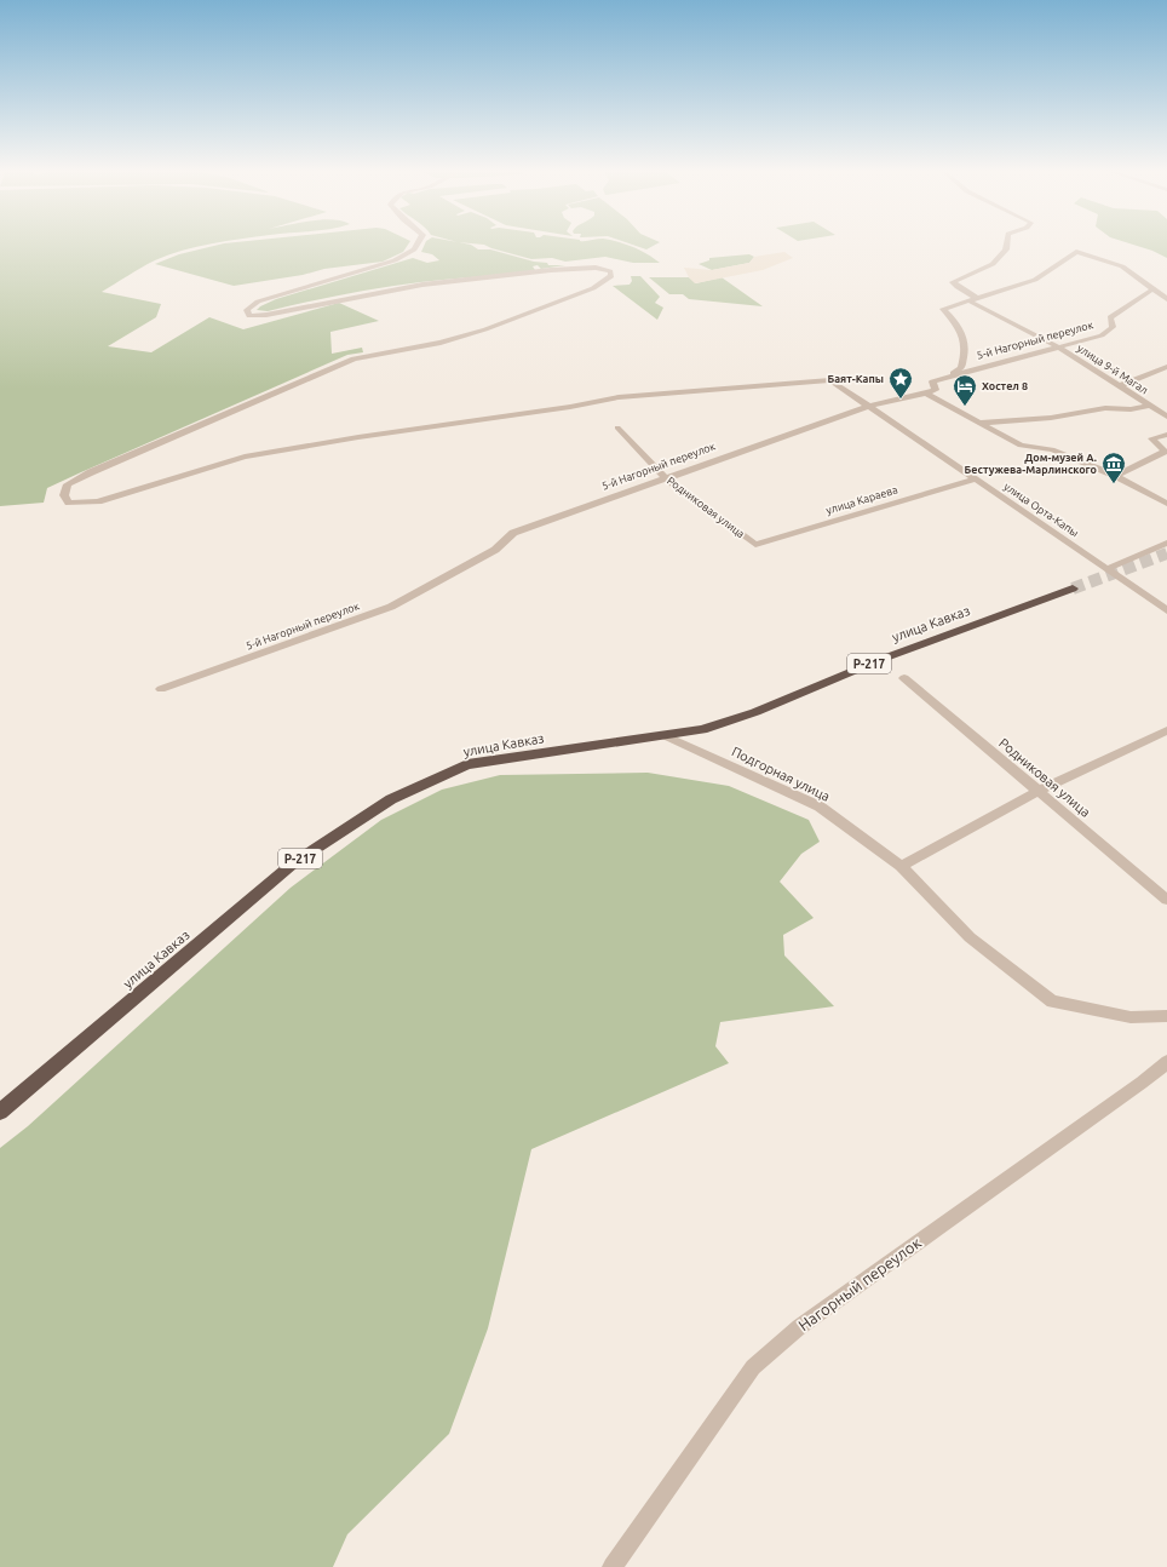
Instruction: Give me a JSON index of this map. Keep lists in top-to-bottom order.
{
  "streets": {
    "highway": ["улица Кавказ", "Р-217"],
    "street": [
      "5-й Нагорный переулок",
      "улица 9-й Магал",
      "улица Караева",
      "Родниковая улица",
      "улица Орта-Капы",
      "Подгорная улица",
      "Нагорный переулок"
    ]
  },
  "crossings": [
    ["5-й Нагорный переулок", "улица 9-й Магал"],
    ["5-й Нагорный переулок", "Родниковая улица"],
    ["5-й Нагорный переулок", "улица Орта-Капы"],
    ["улица Караева", "Родниковая улица"],
    ["улица Караева", "улица Орта-Капы"],
    ["улица Кавказ", "Подгорная улица"]
  ],
  "places": {
    "place": ["Баят-Капы"],
    "hotel": ["Хостел 8"],
    "museum": ["Дом-музей А. Бестужева-Марлинского"]
  }
}
